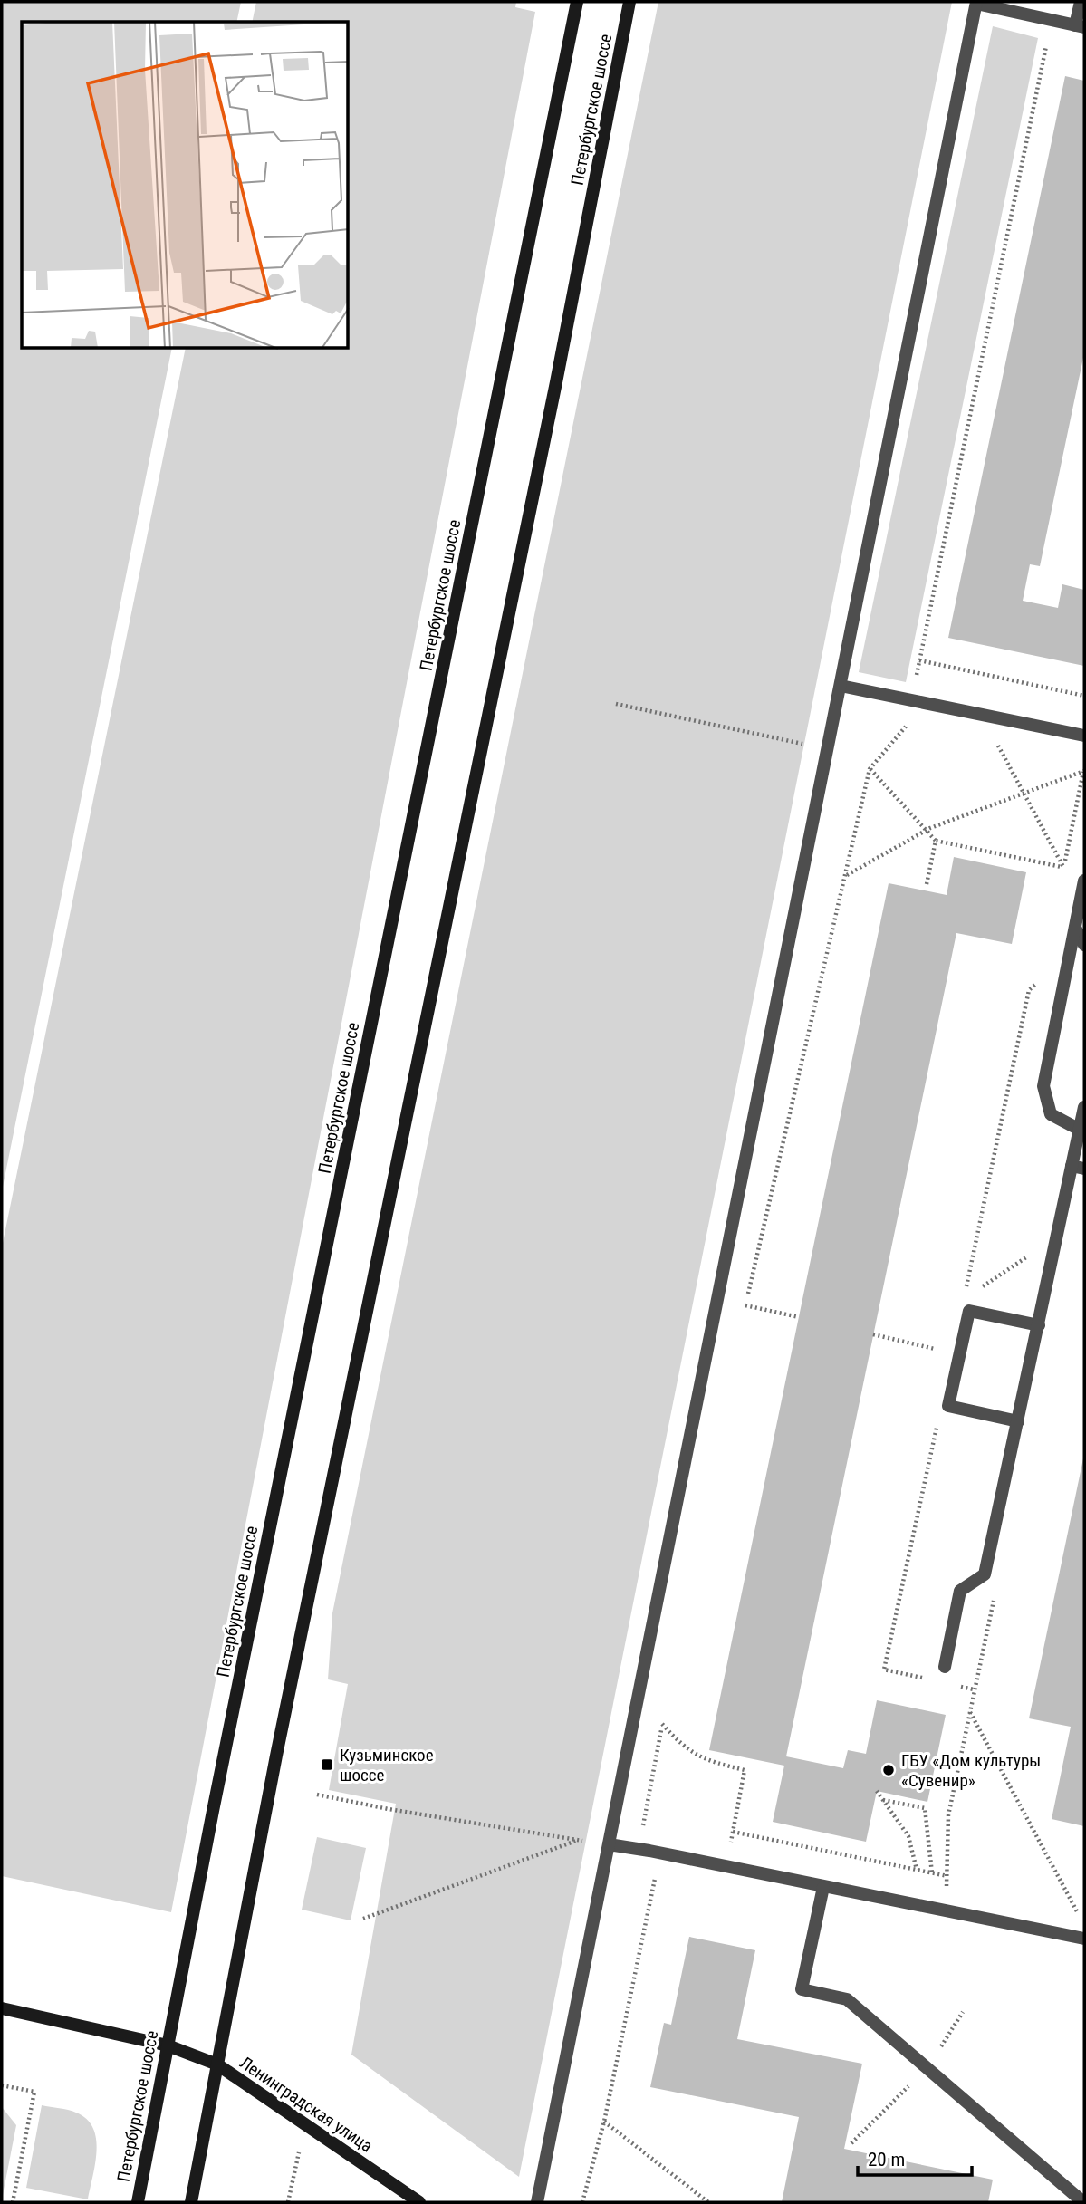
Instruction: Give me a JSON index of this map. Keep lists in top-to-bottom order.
{
  "streets": {
    "main road": ["Петербургское шоссе", "Ленинградская улица"]
  },
  "crossings": [
    ["Петербургское шоссе", "Ленинградская улица"]
  ],
  "places": {
    "transit": ["Кузьминское шоссе"],
    "other": ["ГБУ «Дом культуры «Сувенир»"]
  },
  "scale_bar": "20 m"
}
